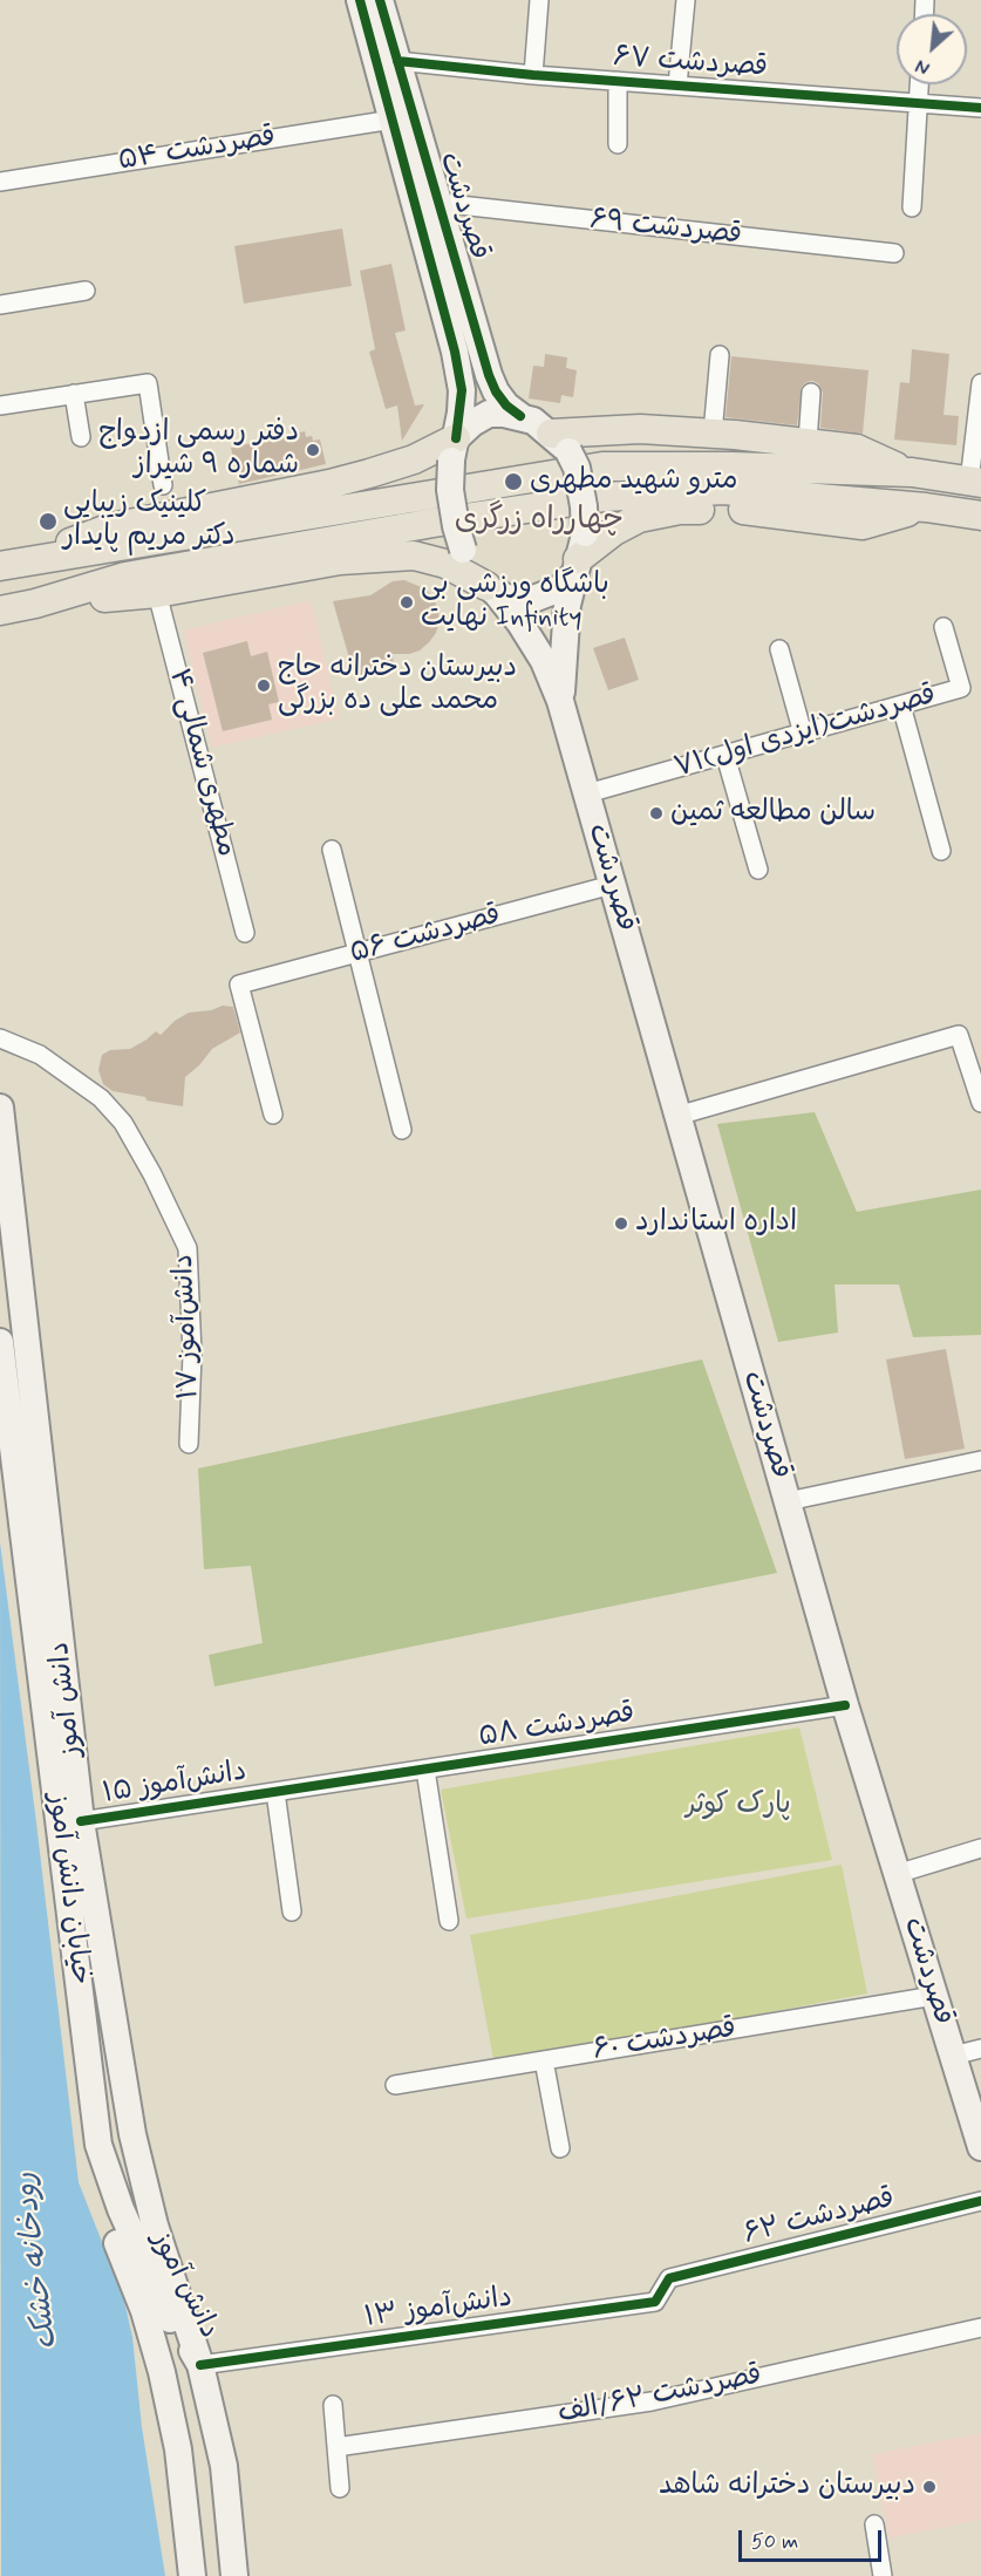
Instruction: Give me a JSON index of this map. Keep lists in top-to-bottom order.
{
  "streets": {
    "main road": ["قصردشت", "دانش آموز", "خیابان دانش آموز"],
    "street": [
      "۶۷ قصردشت",
      "۵۴ قصردشت",
      "۶۹ قصردشت",
      "۷۱قصردشت(ایزدی اول)",
      "۴ مطهری شمالی",
      "۵۶ قصردشت",
      "دانش‌آموز ۱۷",
      "قصردشت ۵۸",
      "دانش‌آموز ۱۵",
      "۶۰ قصردشت",
      "قصردشت ۶۲",
      "دانش‌آموز ۱۳",
      "قصردشت ۶۲/الف"
    ]
  },
  "crossings": [
    ["۶۷ قصردشت", "قصردشت"],
    ["۵۴ قصردشت", "قصردشت"],
    ["قصردشت", "۶۹ قصردشت"],
    ["قصردشت", "۷۱قصردشت(ایزدی اول)"],
    ["قصردشت", "۵۶ قصردشت"],
    ["قصردشت", "قصردشت ۵۸"],
    ["قصردشت", "۶۰ قصردشت"],
    ["دانش آموز", "دانش‌آموز ۱۵"],
    ["دانش آموز", "خیابان دانش آموز"],
    ["دانش آموز", "دانش‌آموز ۱۳"],
    ["قصردشت ۵۸", "دانش‌آموز ۱۵"],
    ["قصردشت ۶۲", "دانش‌آموز ۱۳"]
  ],
  "districts": ["چهارراه زرگری"],
  "water": ["رودخانه خشک"],
  "parks": ["پارک کوثر"],
  "places": [
    "دفتر رسمی ازدواج شماره ۹ شیراز",
    "مترو شهید مطهری",
    "کلینیک زیبایی دکتر مریم پایدار",
    "باشگاه ورزشی بی نهایت Infinity",
    "دبیرستان دخترانه حاج محمد علی ده بزرگی",
    "سالن مطالعه ثمین",
    "اداره استاندارد",
    "دبیرستان دخترانه شاهد"
  ],
  "scale_bar": "50 m",
  "north": "bottom left"
}
